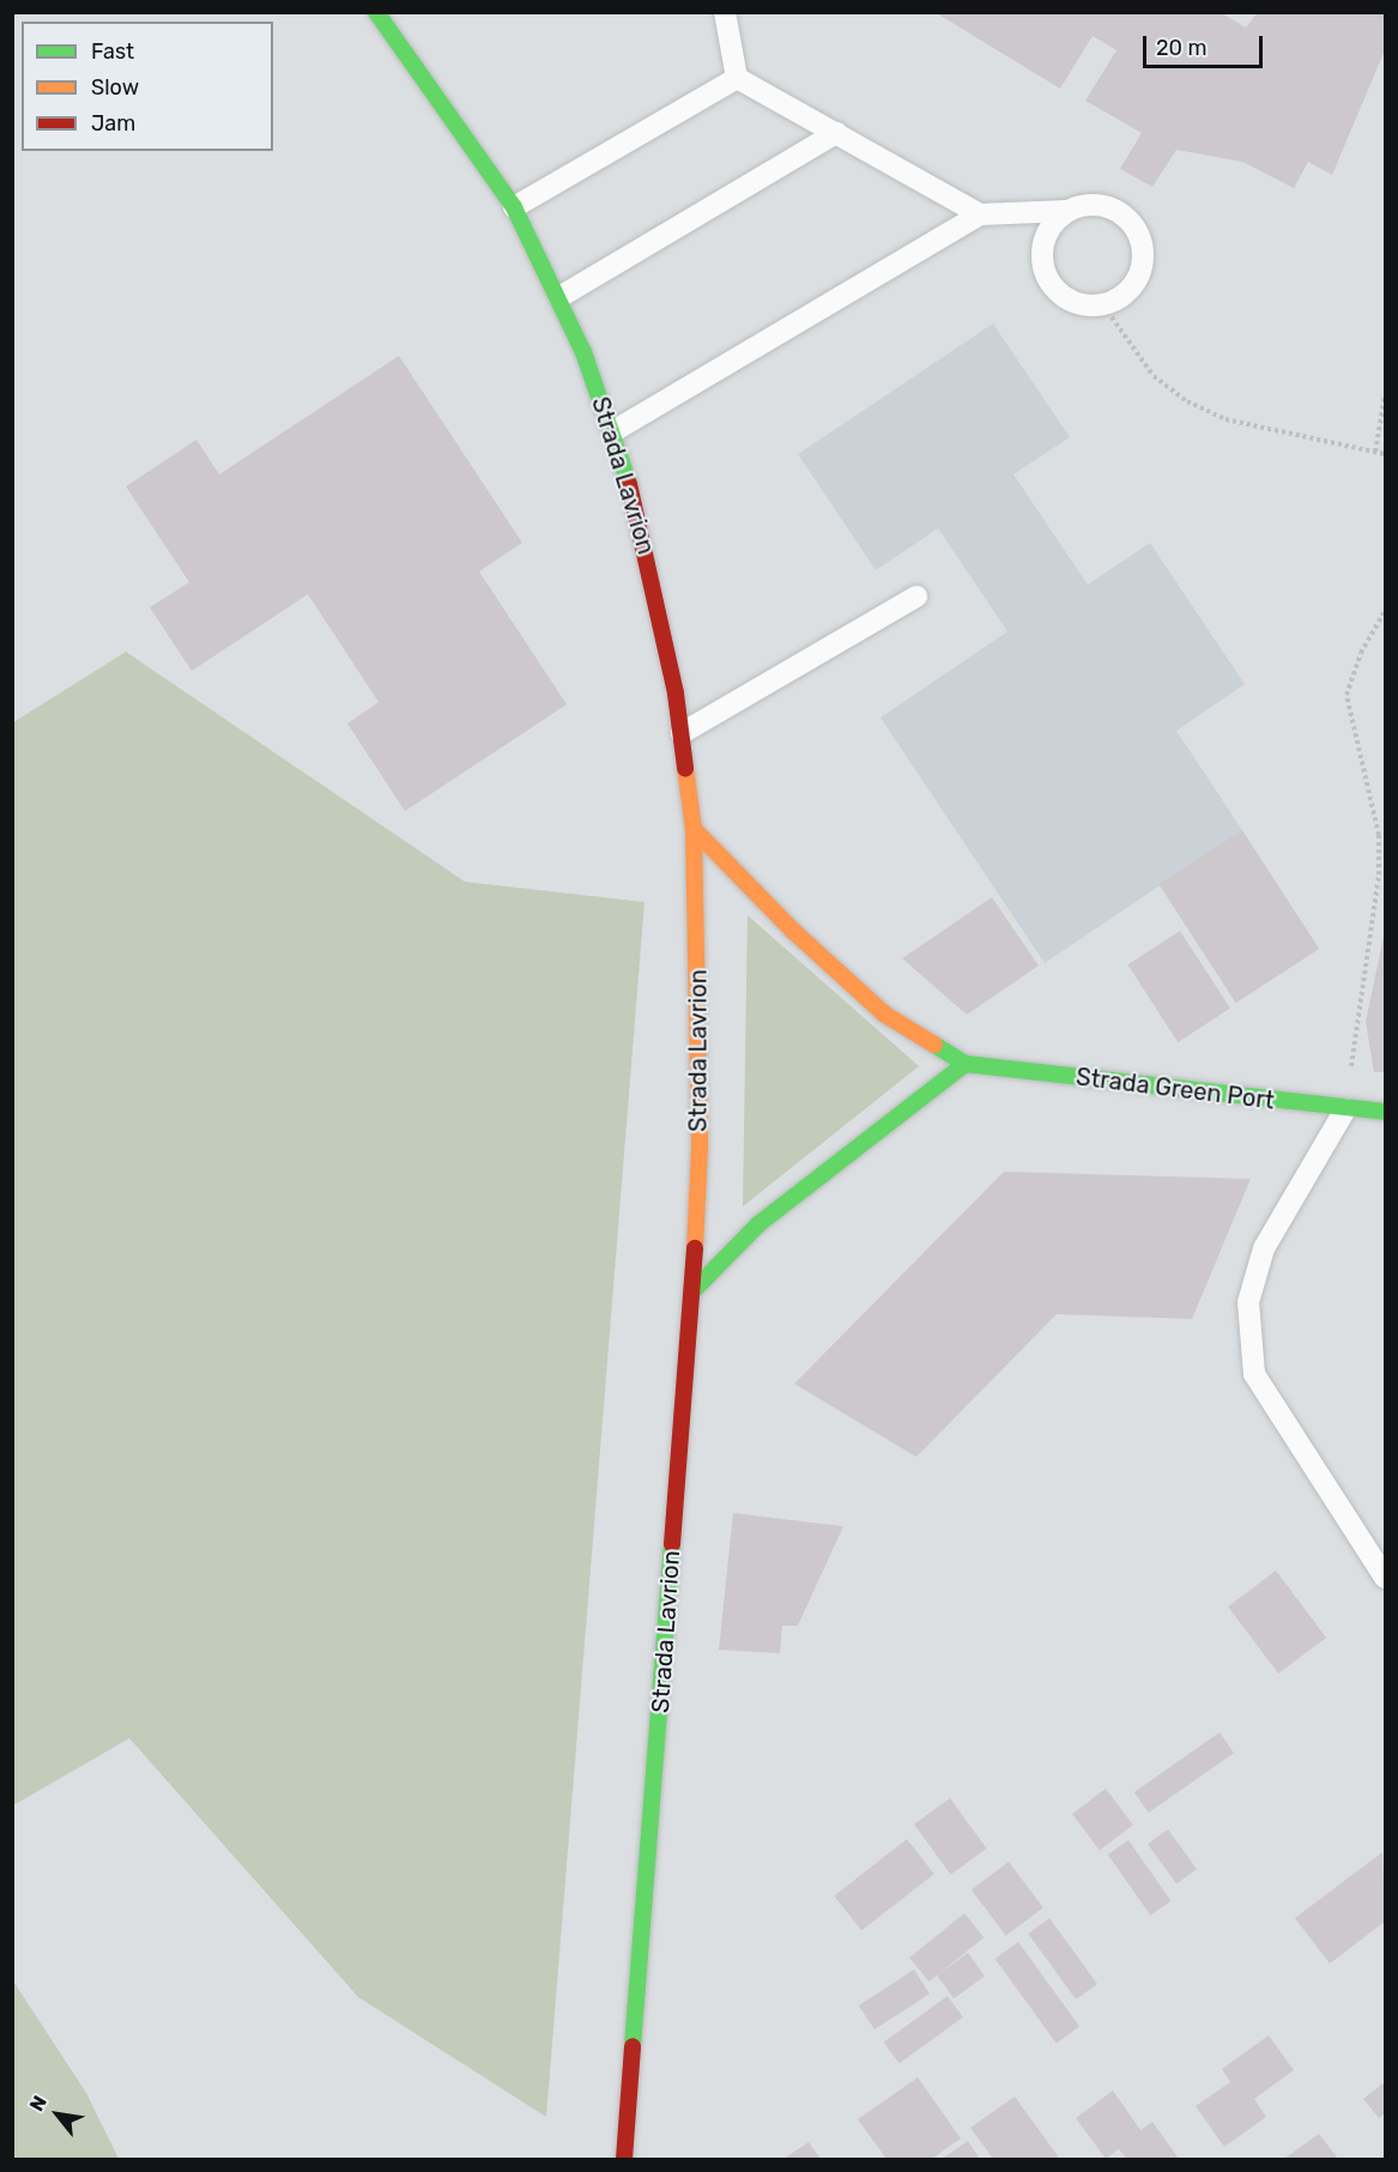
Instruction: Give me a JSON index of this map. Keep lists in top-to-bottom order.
{
  "streets": {
    "main road": ["Strada Lavrion", "Strada Green Port"]
  },
  "crossings": [
    ["Strada Lavrion", "Strada Green Port"]
  ],
  "legend": ["Fast", "Slow", "Jam"],
  "scale_bar": "20 m",
  "north": "top left"
}
